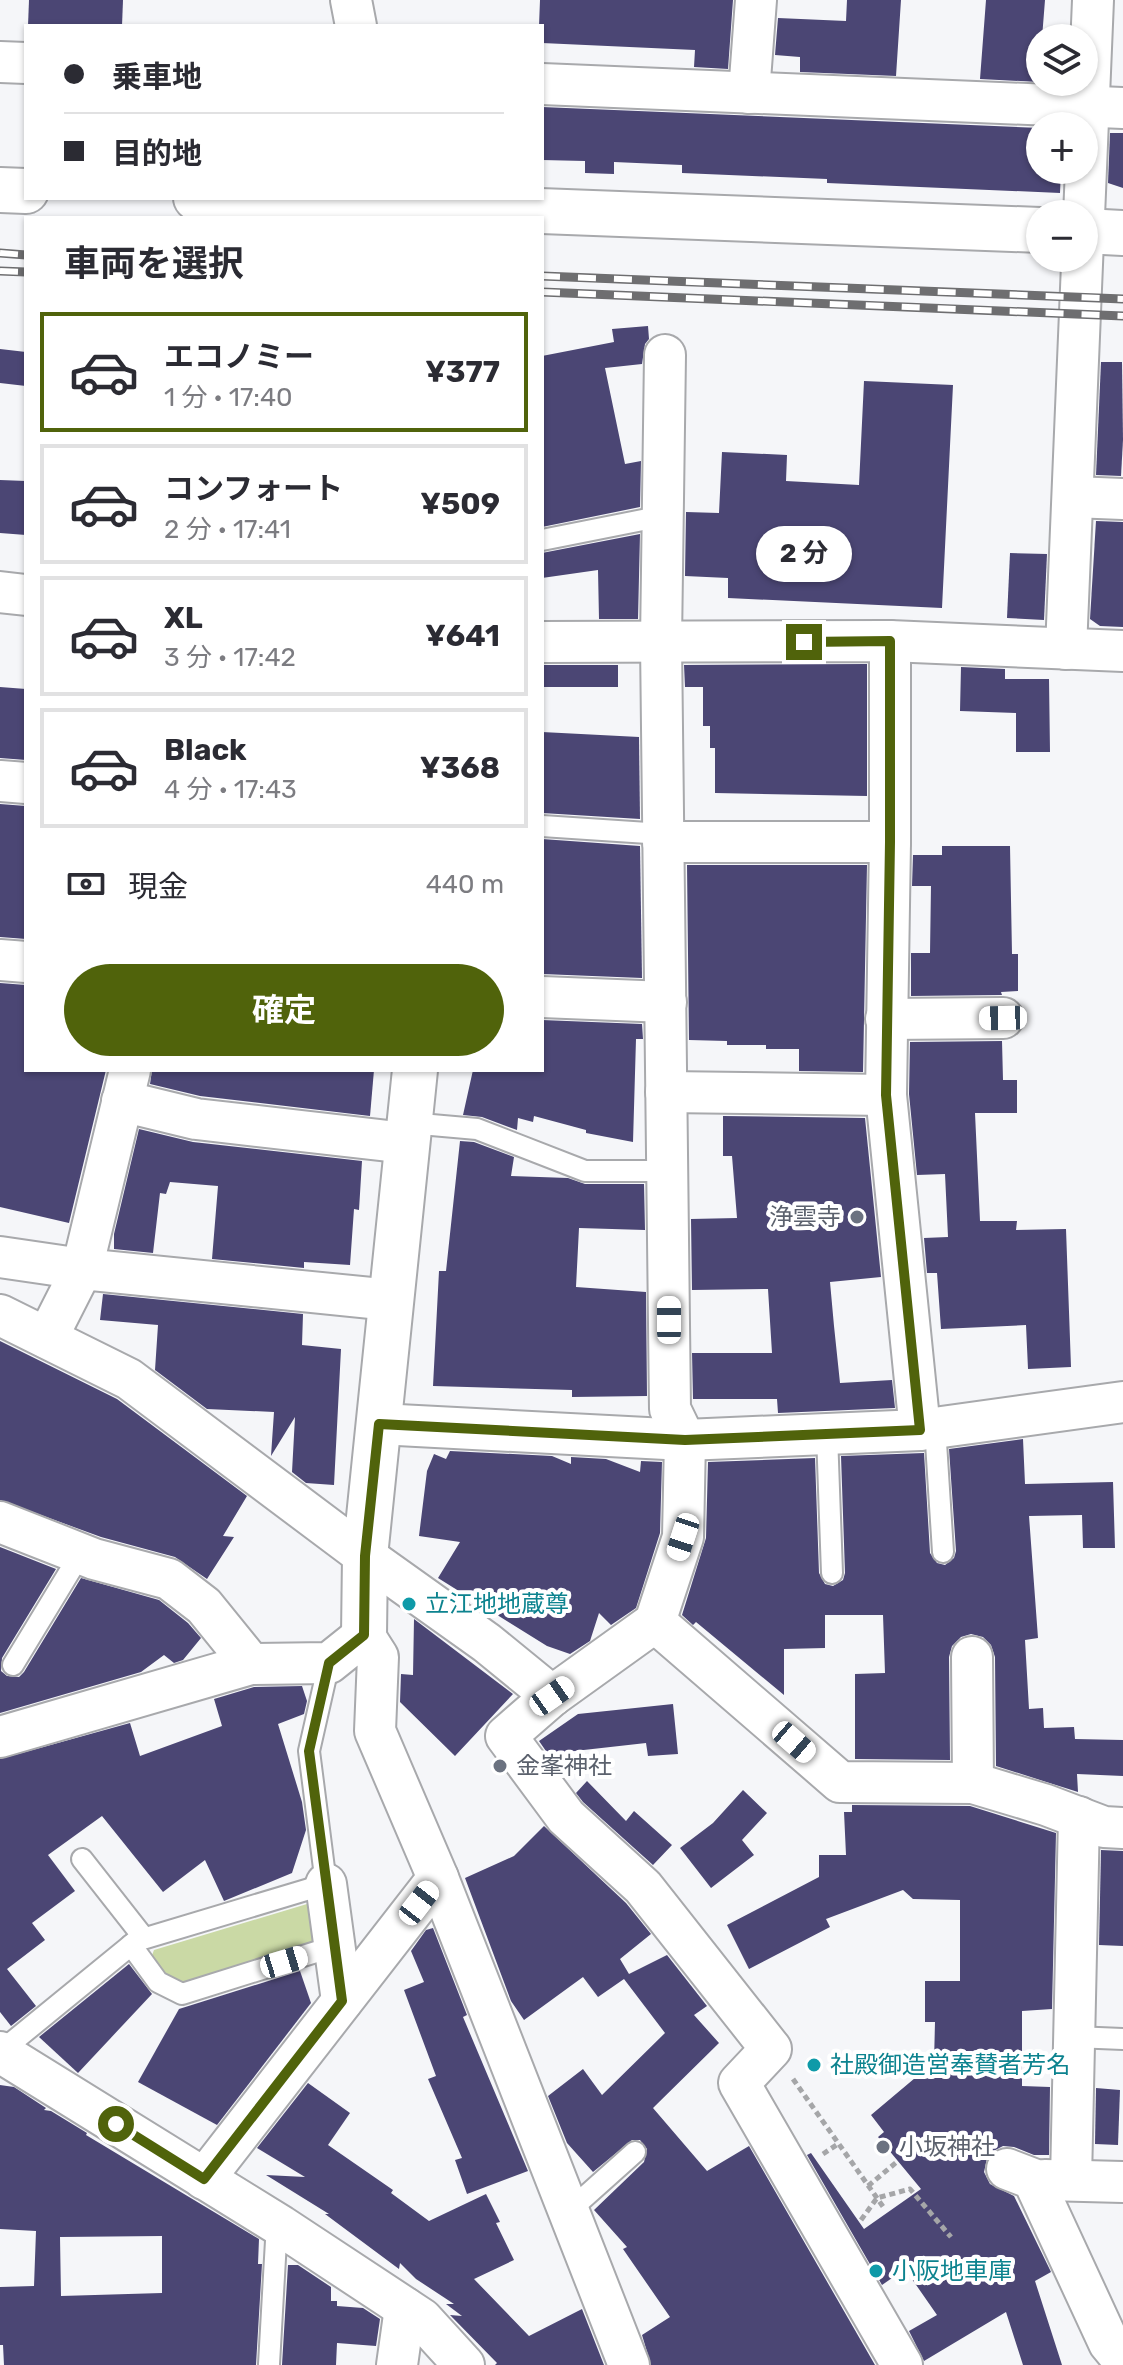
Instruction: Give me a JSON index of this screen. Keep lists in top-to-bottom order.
{
  "places": [
    "浄雲寺",
    "立江地地蔵尊",
    "金峯神社",
    "社殿御造営奉賛者芳名",
    "小坂神社",
    "小阪地車庫"
  ],
  "page": {
    "map_buttons": ["+", "−"],
    "banner": ["乗車地", "目的地"],
    "heading": "車両を選択",
    "list": [
      {
        "name": "エコノミー",
        "note": "1 分 · 17:40",
        "value": "¥377"
      },
      {
        "name": "コンフォート",
        "note": "2 分 · 17:41",
        "value": "¥509"
      },
      {
        "name": "XL",
        "note": "3 分 · 17:42",
        "value": "¥641"
      },
      {
        "name": "Black",
        "note": "4 分 · 17:43",
        "value": "¥368"
      }
    ],
    "bubble": "2 分",
    "pay": ["現金", "440 m"],
    "buttons": "確定"
  }
}
